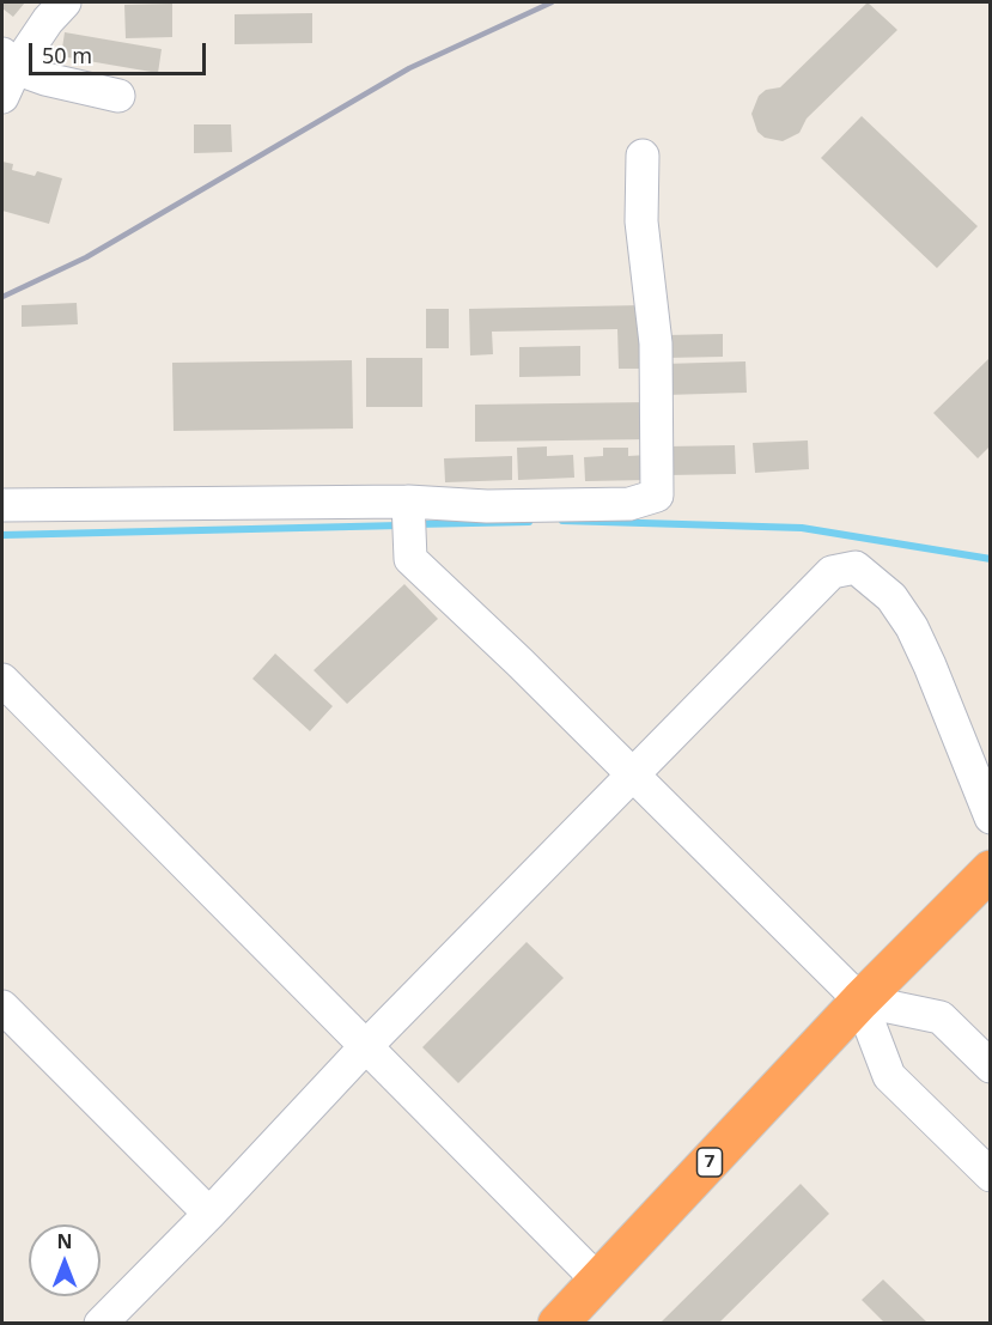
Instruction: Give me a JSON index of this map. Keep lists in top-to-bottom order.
{
  "streets": {
    "highway": ["7"]
  },
  "scale_bar": "50 m",
  "north": "top"
}
